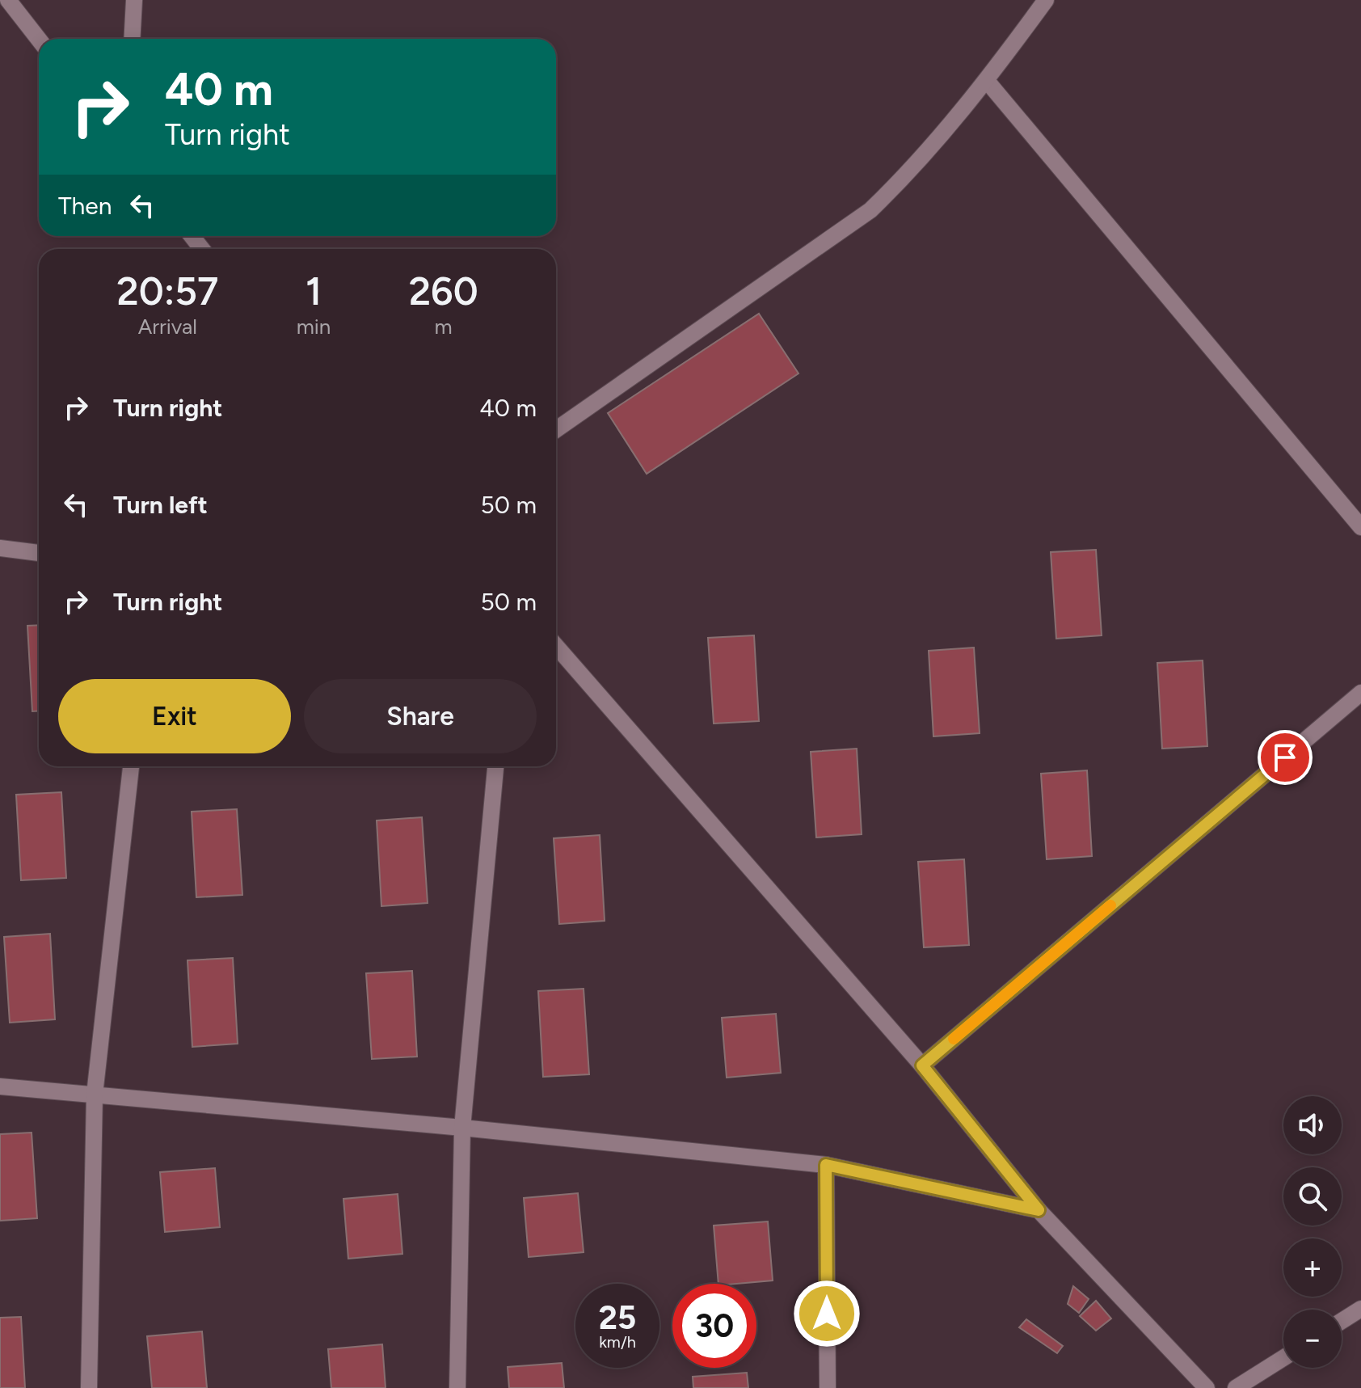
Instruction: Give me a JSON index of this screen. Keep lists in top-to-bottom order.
{
  "page": {
    "turn": ["40 m", "Turn right"],
    "then": "Then",
    "eta": [
      "20:57",
      "Arrival",
      "1",
      "min",
      "260",
      "m"
    ],
    "list": [
      {
        "name": "Turn right",
        "value": "40 m"
      },
      {
        "name": "Turn left",
        "value": "50 m"
      },
      {
        "name": "Turn right",
        "value": "50 m"
      }
    ],
    "buttons": ["Exit", "Share"],
    "map_buttons": ["+", "−"],
    "speed": "25 km/h",
    "limit": "30"
  }
}
